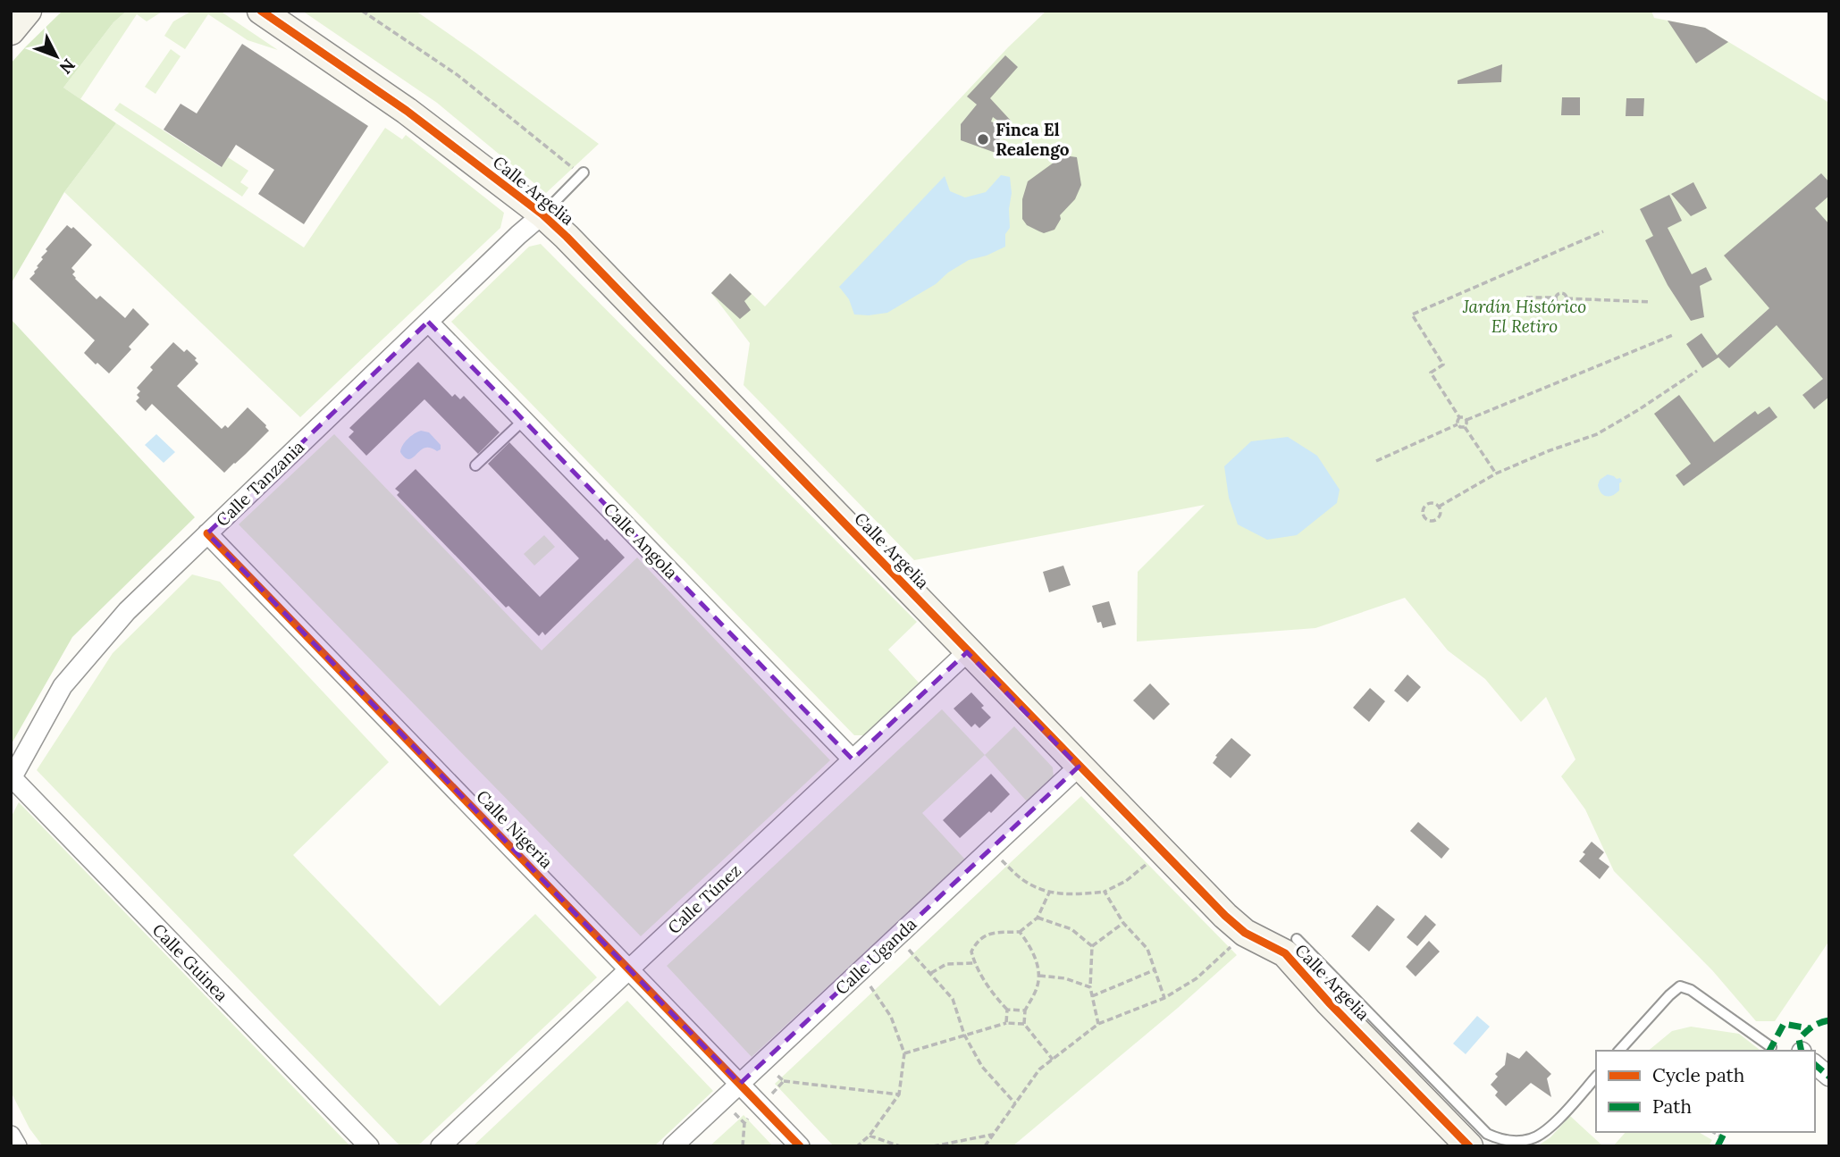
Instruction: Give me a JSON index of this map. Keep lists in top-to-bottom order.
{
  "streets": {
    "street": [
      "Calle Argelia",
      "Calle Tanzania",
      "Calle Angola",
      "Calle Nigeria",
      "Calle Túnez",
      "Calle Uganda",
      "Calle Guinea"
    ]
  },
  "crossings": [
    ["Calle Argelia", "Calle Tanzania"],
    ["Calle Argelia", "Calle Túnez"],
    ["Calle Argelia", "Calle Uganda"],
    ["Calle Tanzania", "Calle Angola"],
    ["Calle Tanzania", "Calle Nigeria"],
    ["Calle Tanzania", "Calle Guinea"],
    ["Calle Angola", "Calle Túnez"],
    ["Calle Nigeria", "Calle Túnez"],
    ["Calle Nigeria", "Calle Uganda"]
  ],
  "parks": ["Jardín Histórico El Retiro"],
  "places": ["Finca El Realengo"],
  "legend": ["Cycle path", "Path"],
  "north": "bottom right"
}
